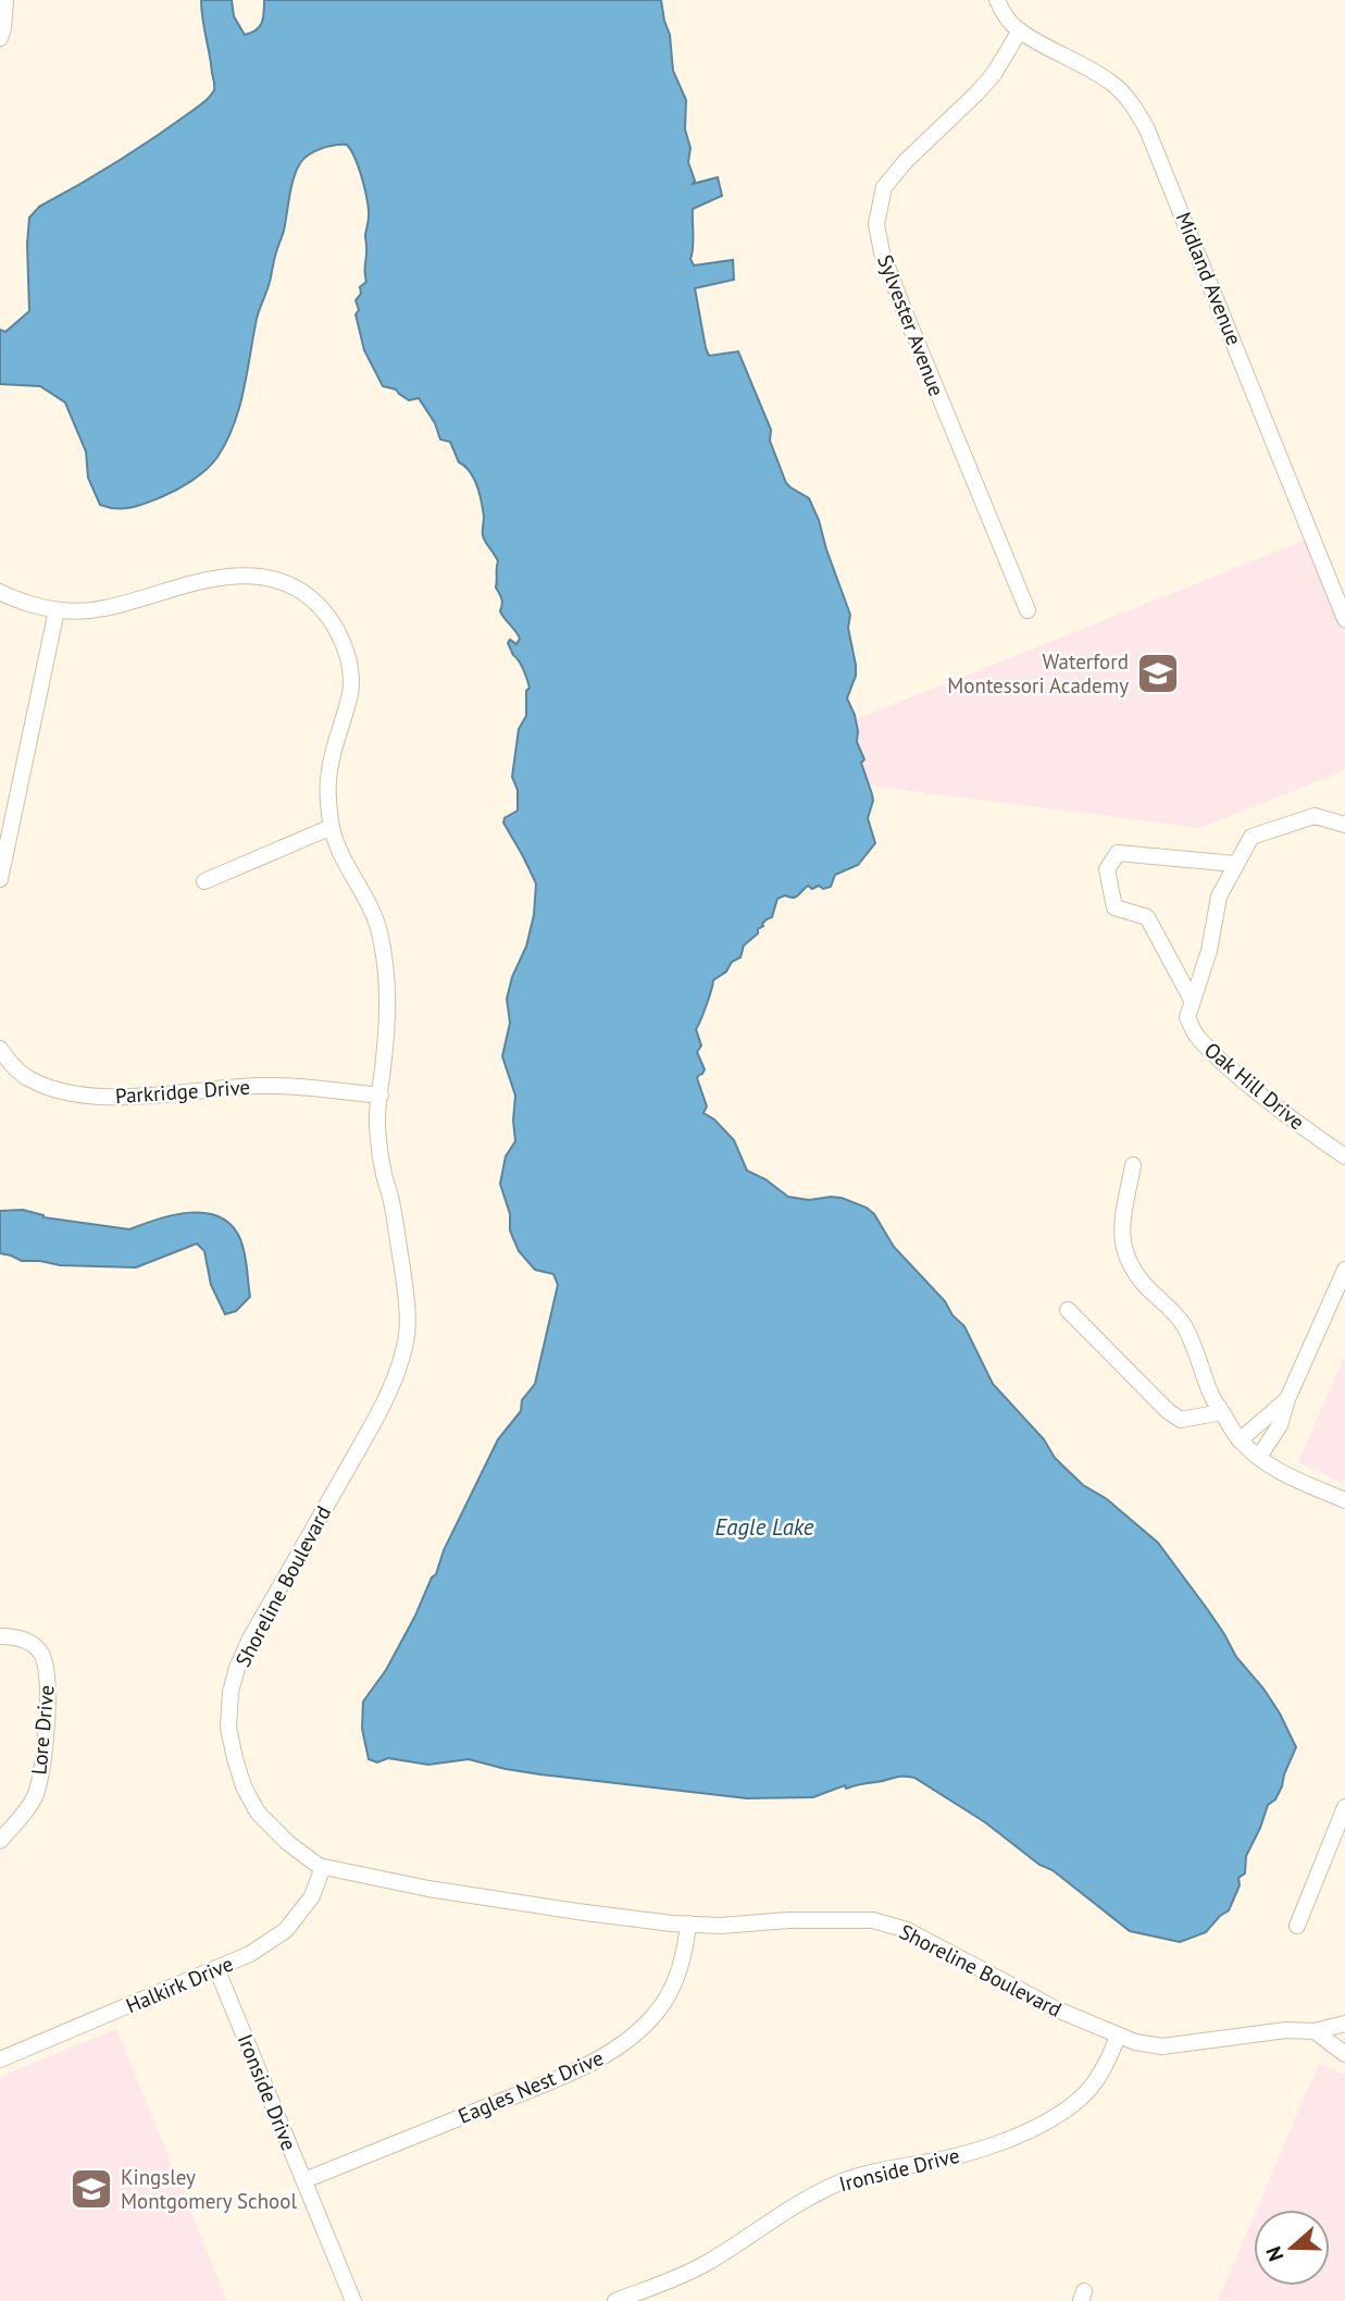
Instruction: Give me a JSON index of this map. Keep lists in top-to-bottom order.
{
  "streets": {
    "street": [
      "Midland Avenue",
      "Sylvester Avenue",
      "Oak Hill Drive",
      "Parkridge Drive",
      "Shoreline Boulevard",
      "Lore Drive",
      "Halkirk Drive",
      "Eagles Nest Drive",
      "Ironside Drive"
    ]
  },
  "crossings": [
    ["Midland Avenue", "Sylvester Avenue"],
    ["Parkridge Drive", "Shoreline Boulevard"],
    ["Shoreline Boulevard", "Halkirk Drive"],
    ["Shoreline Boulevard", "Eagles Nest Drive"],
    ["Shoreline Boulevard", "Ironside Drive"],
    ["Halkirk Drive", "Ironside Drive"],
    ["Eagles Nest Drive", "Ironside Drive"]
  ],
  "water": ["Eagle Lake"],
  "places": {
    "school or university": ["Waterford Montessori Academy", "Kingsley Montgomery School"]
  },
  "north": "left"
}
